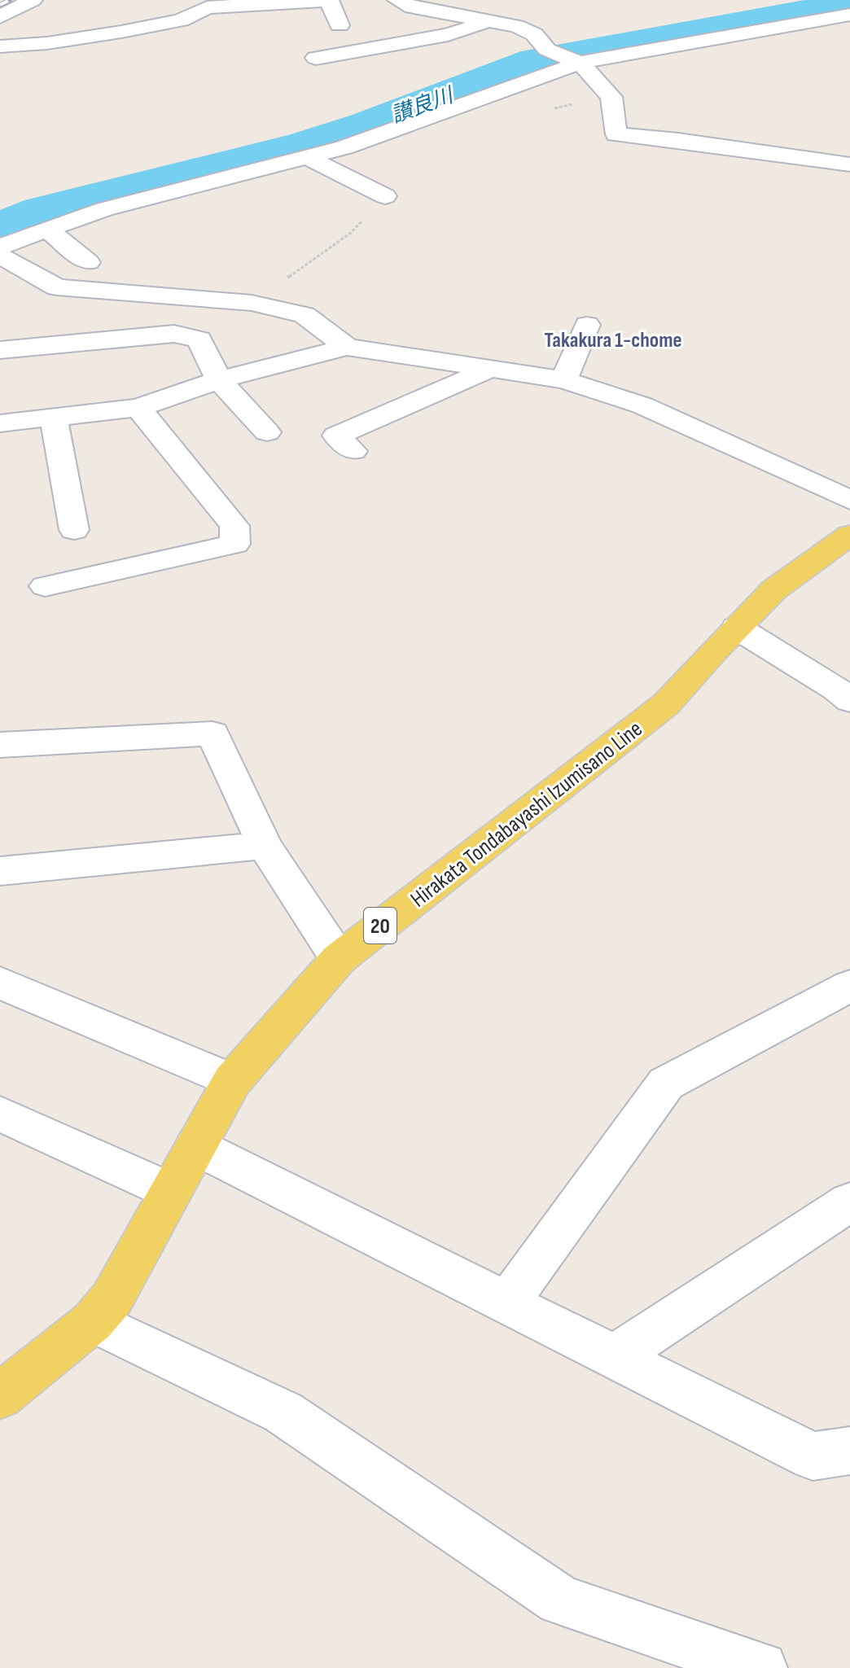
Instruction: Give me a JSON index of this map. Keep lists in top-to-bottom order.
{
  "streets": {
    "main road": ["Hirakata Tondabayashi Izumisano Line", "20"]
  },
  "districts": ["Takakura 1-chome"],
  "water": ["讃良川"]
}
